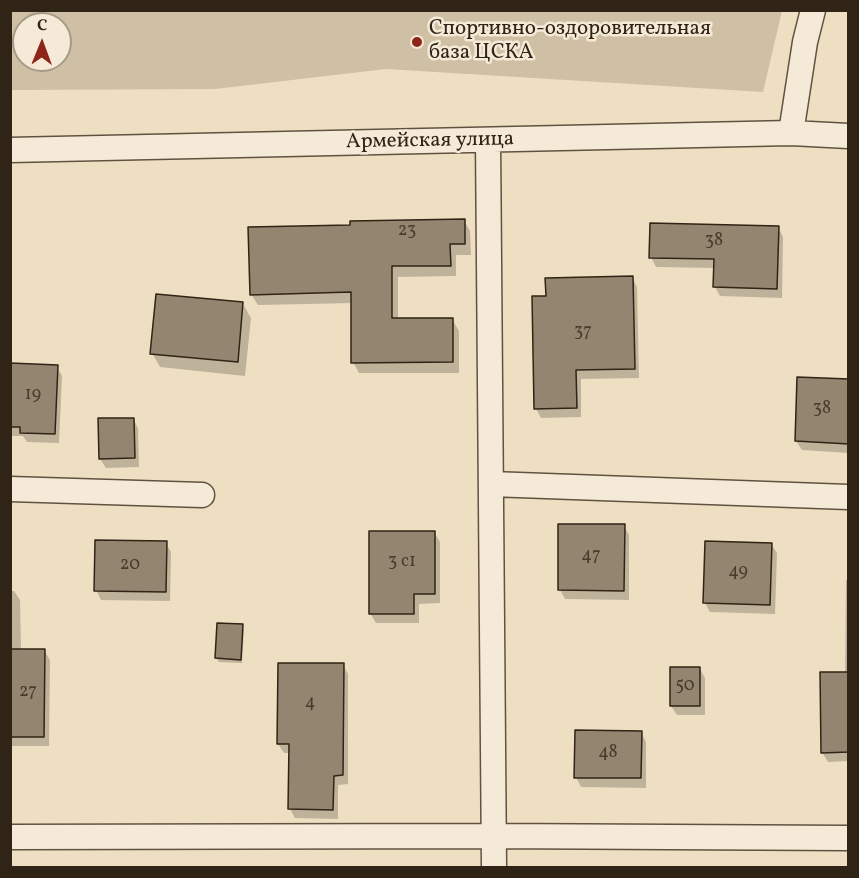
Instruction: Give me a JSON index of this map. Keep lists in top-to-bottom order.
{
  "streets": {
    "street": ["Армейская улица"]
  },
  "places": ["Спортивно-оздоровительная база ЦСКА"],
  "house_numbers": [
    "23",
    "38",
    "37",
    "19",
    "38",
    "47",
    "3 с1",
    "20",
    "49",
    "50",
    "27",
    "4",
    "48"
  ],
  "north": "top"
}
